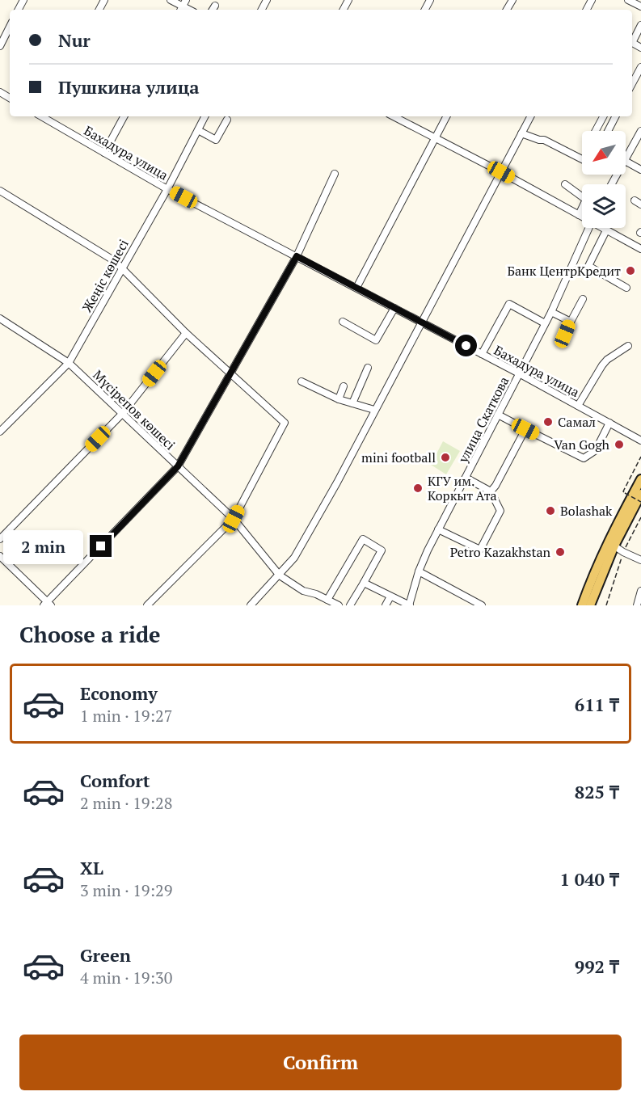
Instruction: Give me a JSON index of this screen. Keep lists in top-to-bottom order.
{
  "streets": {
    "street": [
      "Бахадура улица",
      "Жеңіс көшесі",
      "Мүсірепов көшесі",
      "улица Скаткова"
    ]
  },
  "crossings": [
    ["Бахадура улица", "Жеңіс көшесі"],
    ["Бахадура улица", "улица Скаткова"],
    ["Жеңіс көшесі", "Мүсірепов көшесі"]
  ],
  "places": [
    "Банк ЦентрКредит",
    "Самал",
    "Van Gogh",
    "mini football",
    "КГУ им. Коркыт Ата",
    "Bolashak",
    "Petro Kazakhstan"
  ],
  "north": "bottom left",
  "page": {
    "banner": ["Nur", "Пушкина улица"],
    "bubble": "2 min",
    "heading": "Choose a ride",
    "list": [
      {
        "name": "Economy",
        "note": "1 min · 19:27",
        "value": "611 ₸"
      },
      {
        "name": "Comfort",
        "note": "2 min · 19:28",
        "value": "825 ₸"
      },
      {
        "name": "XL",
        "note": "3 min · 19:29",
        "value": "1 040 ₸"
      },
      {
        "name": "Green",
        "note": "4 min · 19:30",
        "value": "992 ₸"
      }
    ],
    "buttons": "Confirm"
  }
}
